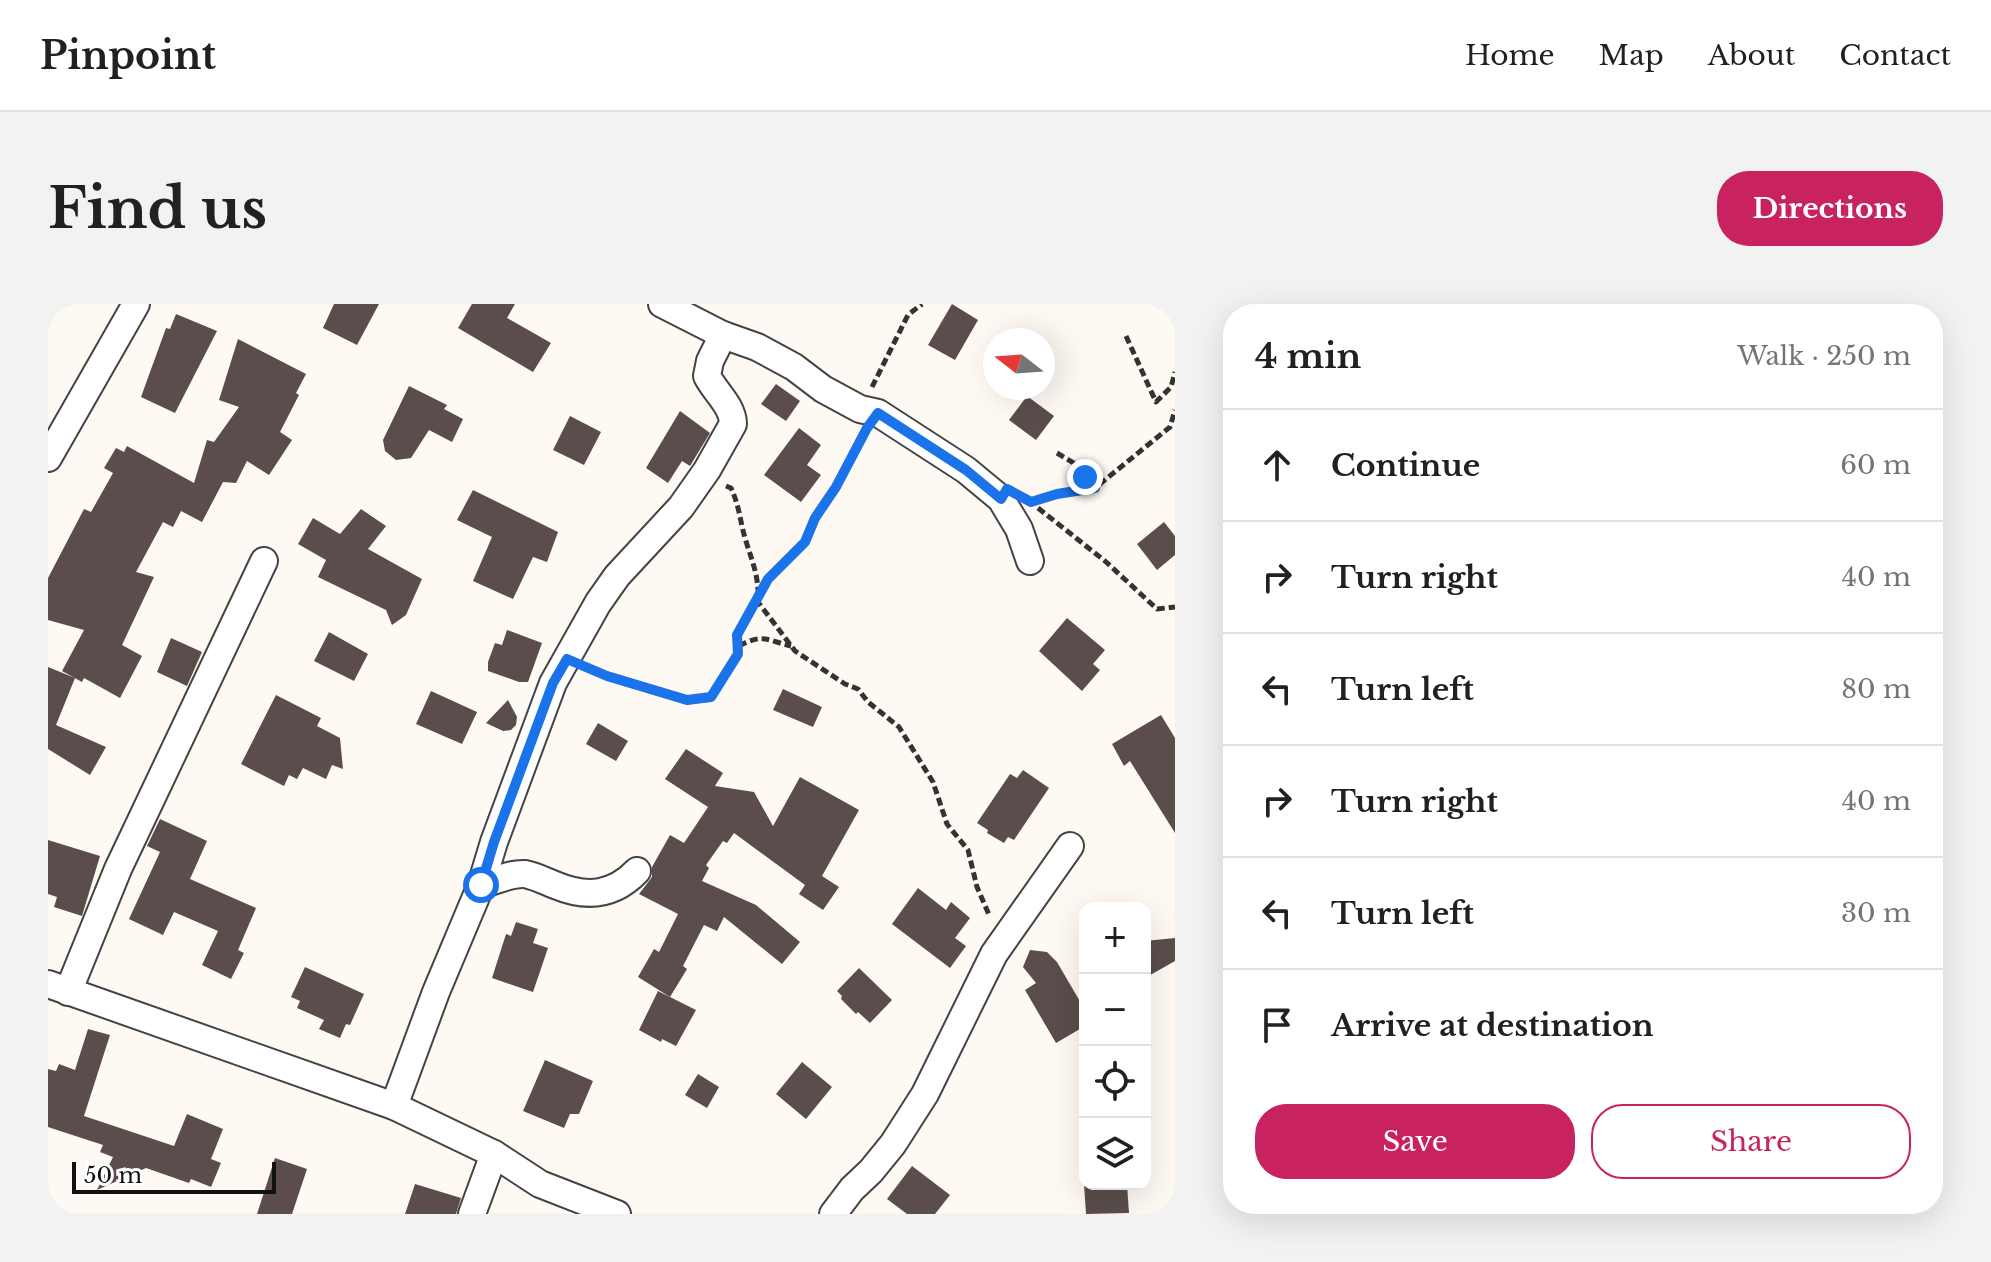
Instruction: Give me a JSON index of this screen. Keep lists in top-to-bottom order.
{
  "scale_bar": "50 m",
  "north": "left",
  "page": {
    "header": "Pinpoint",
    "nav": [
      "Home",
      "Map",
      "About",
      "Contact"
    ],
    "buttons": [
      "Directions",
      ["Save", "Share"]
    ],
    "title": "Find us",
    "heading": ["4 min", "Walk · 250 m"],
    "list": [
      ["Continue", "60 m"],
      ["Turn right", "40 m"],
      ["Turn left", "80 m"],
      ["Turn right", "40 m"],
      ["Turn left", "30 m"],
      "Arrive at destination"
    ],
    "map_buttons": ["+", "−"],
    "scale": "50 m"
  }
}
